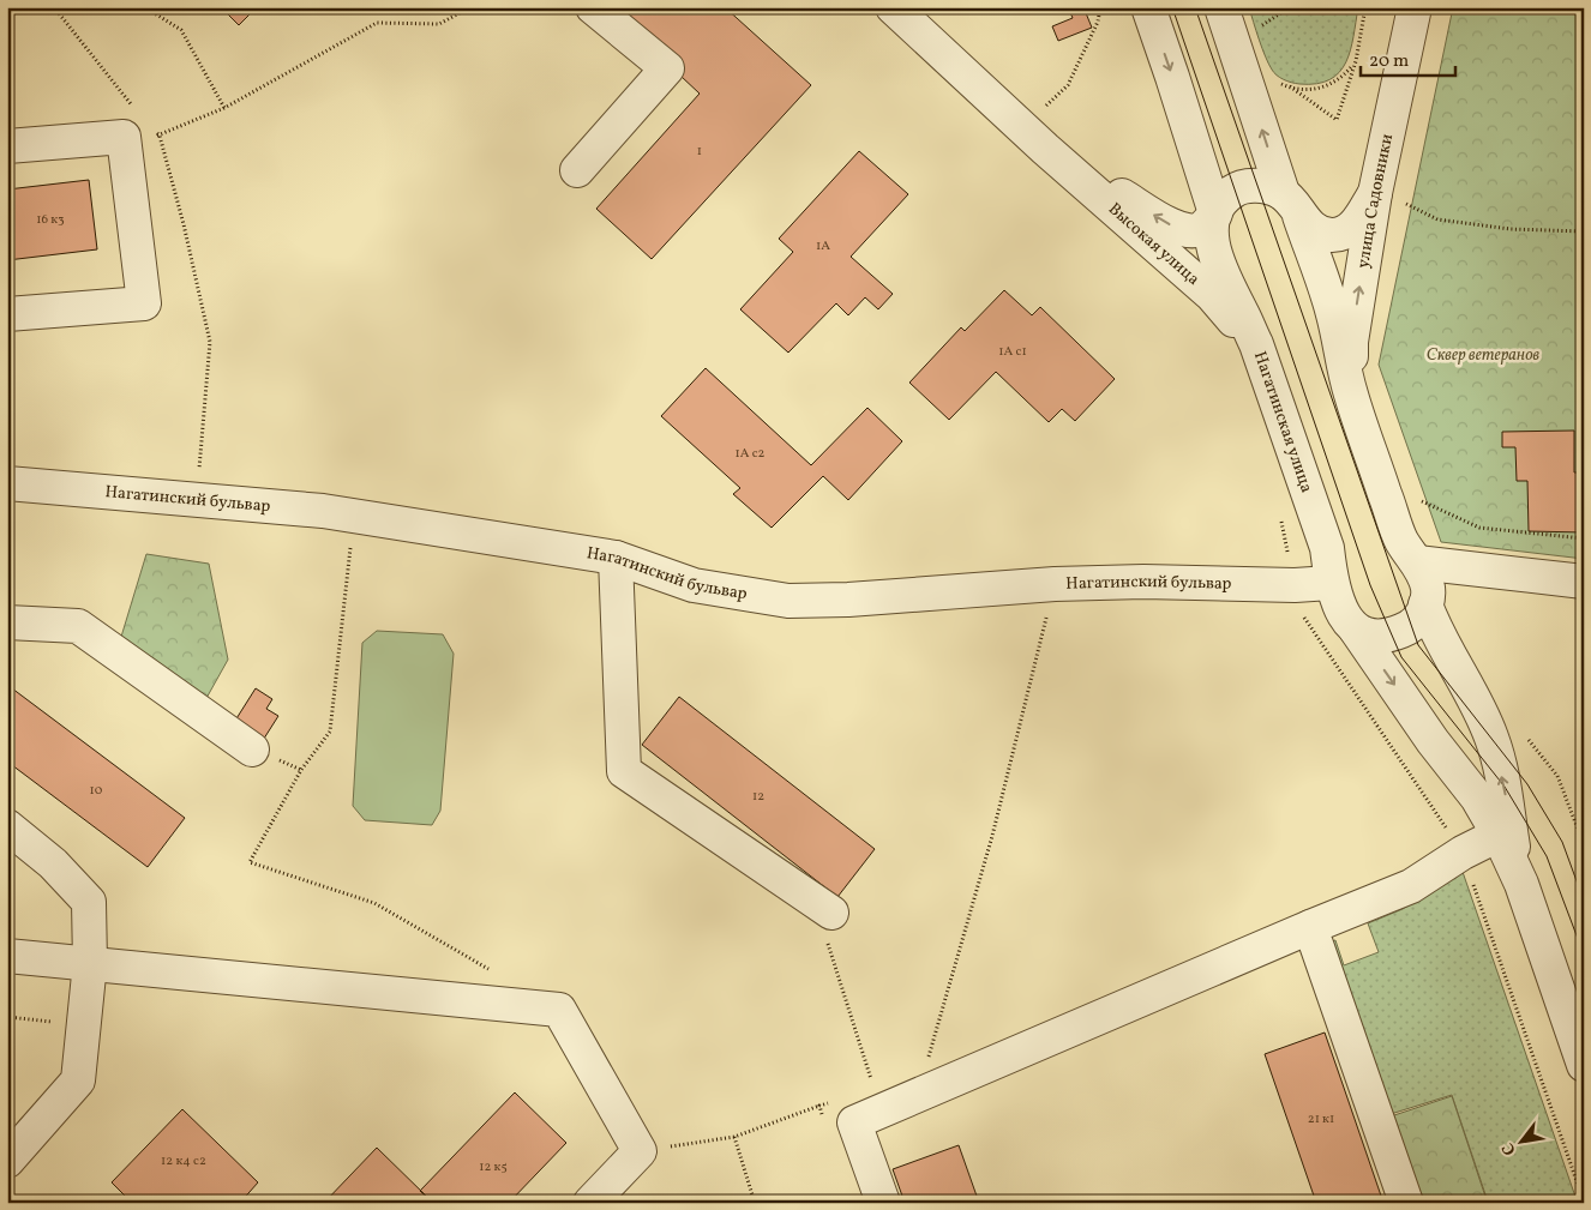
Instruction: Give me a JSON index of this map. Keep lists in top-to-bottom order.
{
  "streets": {
    "street": [
      "улица Садовники",
      "Высокая улица",
      "Нагатинская улица",
      "Нагатинский бульвар"
    ]
  },
  "crossings": [
    ["улица Садовники", "Нагатинская улица"],
    ["Высокая улица", "Нагатинская улица"],
    ["Нагатинская улица", "Нагатинский бульвар"]
  ],
  "one_way": ["улица Садовники"],
  "parks": ["Сквер ветеранов"],
  "house_numbers": [
    "1",
    "16 к3",
    "1А",
    "1А с1",
    "1А с2",
    "10",
    "12",
    "21 к1",
    "12 к4 с2",
    "12 к5"
  ],
  "scale_bar": "20 m",
  "north": "bottom left"
}
